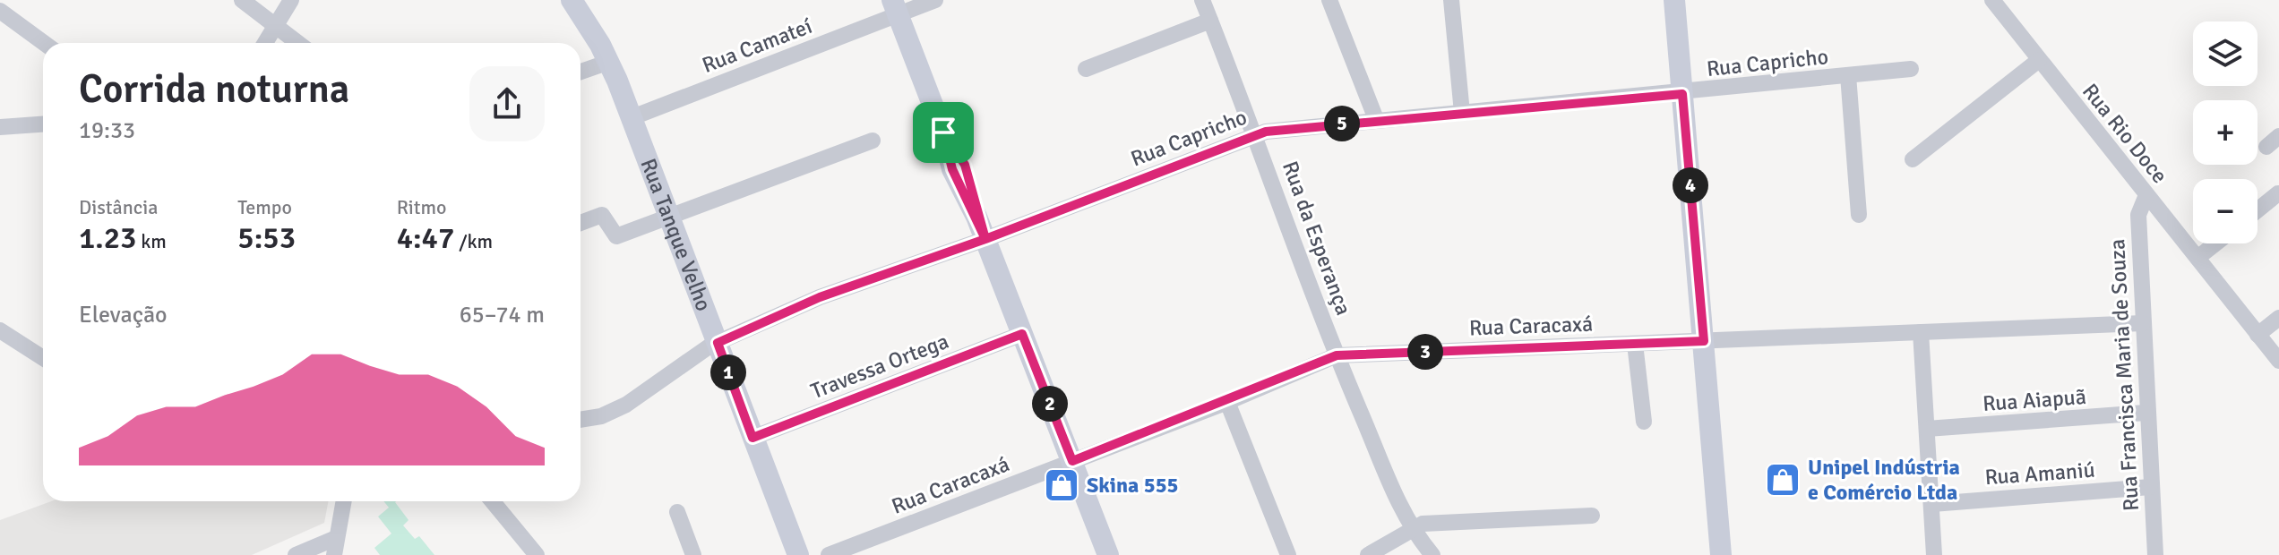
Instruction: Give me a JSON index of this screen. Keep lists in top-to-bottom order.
{
  "streets": {
    "street": [
      "Rua Camateí",
      "Rua Capricho",
      "Rua Rio Doce",
      "Rua Tanque Velho",
      "Rua da Esperança",
      "Rua Caracaxá",
      "Travessa Ortega",
      "Rua Francisca Maria de Souza",
      "Rua Aiapuã",
      "Rua Amaniú"
    ]
  },
  "crossings": [
    ["Rua Camateí", "Rua Tanque Velho"],
    ["Rua Capricho", "Rua Tanque Velho"],
    ["Rua Capricho", "Rua da Esperança"],
    ["Rua Rio Doce", "Rua Francisca Maria de Souza"],
    ["Rua Tanque Velho", "Travessa Ortega"],
    ["Rua da Esperança", "Rua Caracaxá"],
    ["Rua Caracaxá", "Rua Francisca Maria de Souza"],
    ["Rua Francisca Maria de Souza", "Rua Aiapuã"],
    ["Rua Francisca Maria de Souza", "Rua Amaniú"]
  ],
  "places": {
    "shop": ["Unipel Indústria e Comércio Ltda", "Skina 555"]
  },
  "page": {
    "map_buttons": ["+", "−"],
    "heading": ["Corrida noturna", "19:33"],
    "pins": [
      "5",
      "4",
      "3",
      "1",
      "2"
    ],
    "stats": [
      ["Distância", "1.23 km"],
      ["Tempo", "5:53"],
      ["Ritmo", "4:47 /km"]
    ],
    "chart": ["Elevação", "65–74 m"]
  }
}
